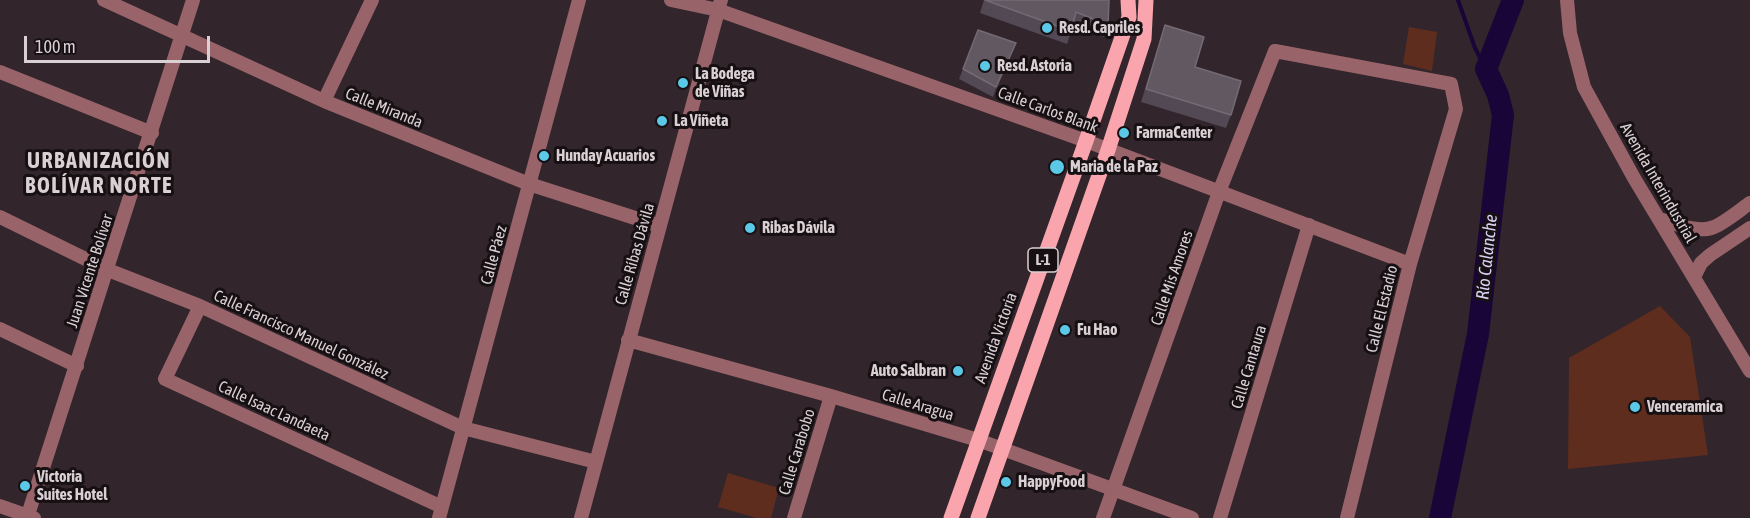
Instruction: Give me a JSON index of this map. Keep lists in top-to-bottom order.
{
  "streets": {
    "main road": ["L-1", "Avenida Victoria"],
    "street": [
      "Calle Miranda",
      "Calle Carlos Blank",
      "Avenida Interindustrial",
      "Calle Ríbas Dávila",
      "Calle Páez",
      "Juan Vicente Bolívar",
      "Calle Mis Amores",
      "Calle El Estadio",
      "Calle Francisco Manuel González",
      "Calle Cantaura",
      "Calle Aragua",
      "Calle Isaac Landaeta",
      "Calle Carabobo"
    ]
  },
  "crossings": [
    ["Calle Miranda", "Calle Ríbas Dávila"],
    ["Calle Miranda", "Calle Páez"],
    ["Calle Miranda", "Juan Vicente Bolívar"],
    ["Calle Carlos Blank", "Calle Ríbas Dávila"],
    ["Calle Carlos Blank", "L-1"],
    ["Calle Carlos Blank", "Calle Mis Amores"],
    ["Calle Carlos Blank", "Calle El Estadio"],
    ["Calle Carlos Blank", "Avenida Victoria"],
    ["Calle Carlos Blank", "Calle Cantaura"],
    ["Calle Ríbas Dávila", "Calle Francisco Manuel González"],
    ["Calle Ríbas Dávila", "Calle Aragua"],
    ["Calle Páez", "Calle Francisco Manuel González"],
    ["Calle Páez", "Calle Isaac Landaeta"],
    ["L-1", "Calle Aragua"],
    ["Juan Vicente Bolívar", "Calle Francisco Manuel González"],
    ["Calle Mis Amores", "Calle El Estadio"],
    ["Calle Mis Amores", "Calle Aragua"],
    ["Calle Francisco Manuel González", "Calle Isaac Landaeta"],
    ["Avenida Victoria", "Calle Aragua"],
    ["Calle Aragua", "Calle Carabobo"]
  ],
  "districts": ["URBANIZACIÓN BOLÍVAR NORTE"],
  "water": ["Río Calanche"],
  "places": [
    "Resd. Capriles",
    "Resd. Astoria",
    "La Bodega de Viñas",
    "La Viñeta",
    "FarmaCenter",
    "Hunday Acuarios",
    "Maria de la Paz",
    "Ribas Dávila",
    "Fu Hao",
    "Auto Salbran",
    "Venceramica",
    "HappyFood",
    "Victoria Suites Hotel"
  ],
  "scale_bar": "100 m"
}
